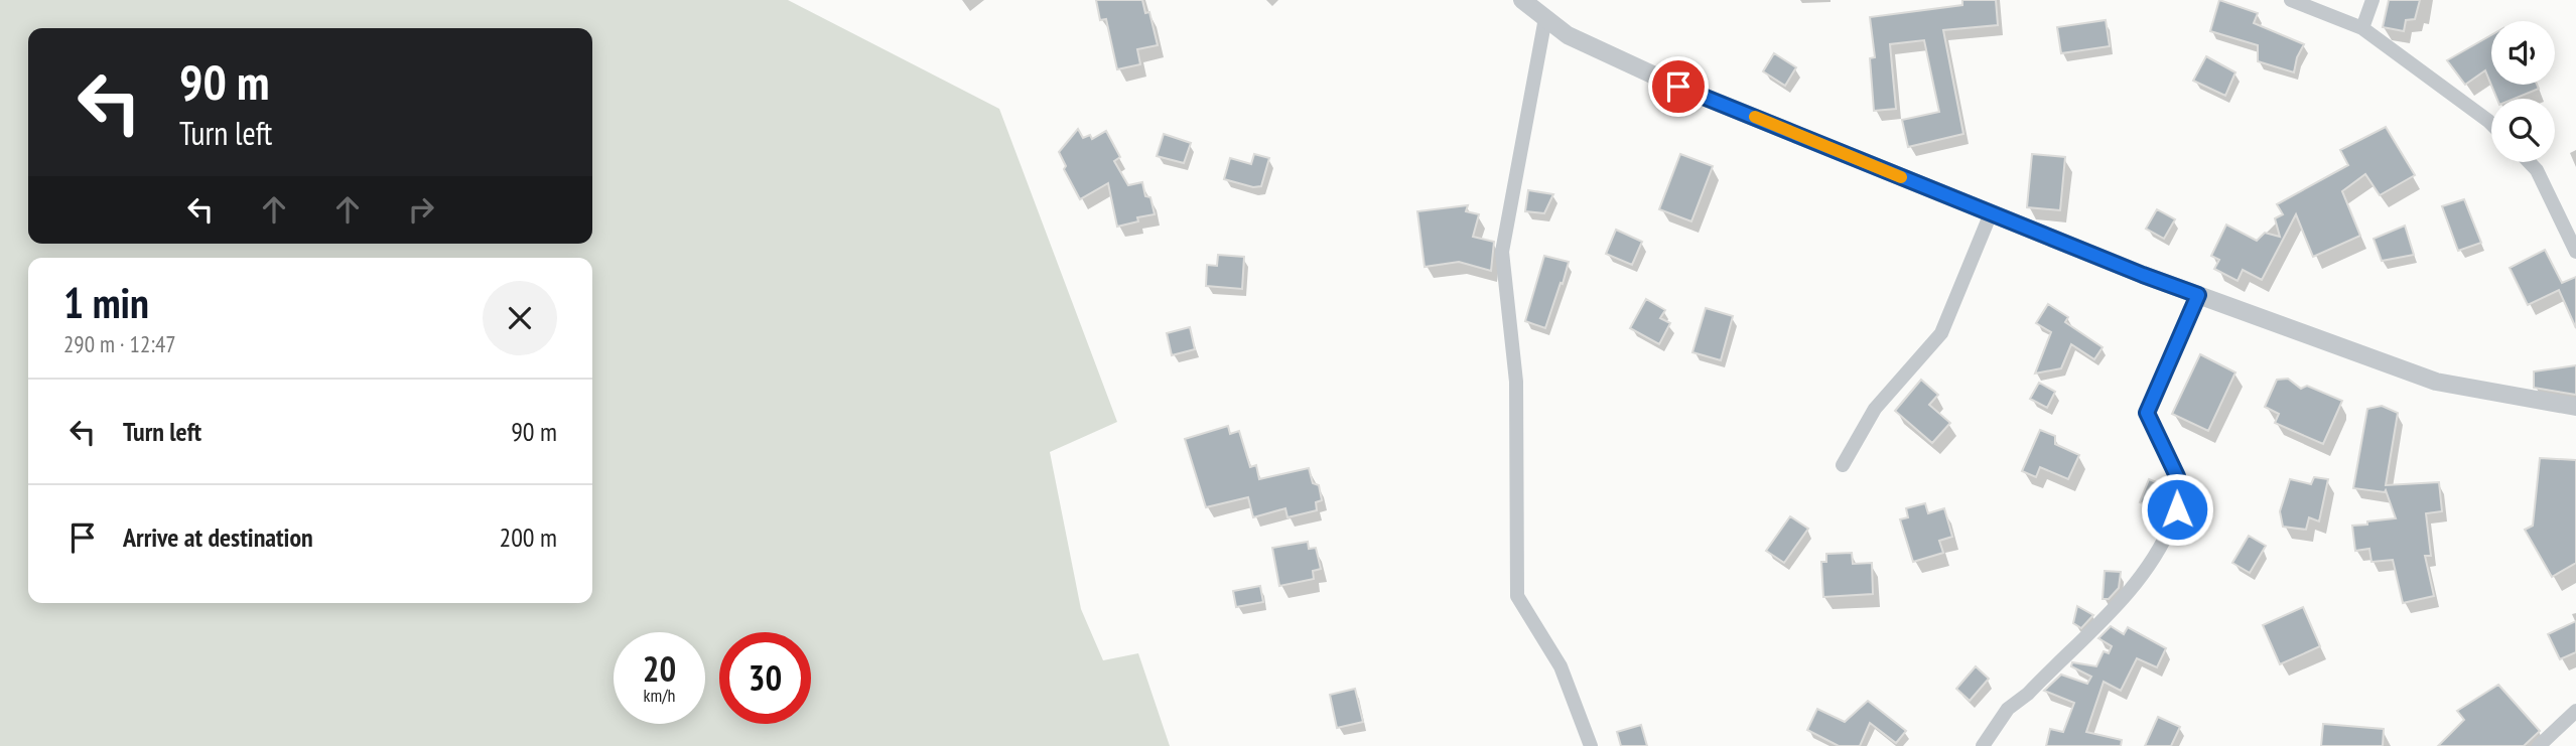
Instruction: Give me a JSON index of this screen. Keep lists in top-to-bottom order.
{
  "page": {
    "turn": ["90 m", "Turn left"],
    "heading": ["1 min", "290 m · 12:47"],
    "list": [
      {
        "name": "Turn left",
        "value": "90 m"
      },
      {
        "name": "Arrive at destination",
        "value": "200 m"
      }
    ],
    "speed": "20 km/h",
    "limit": "30"
  }
}
